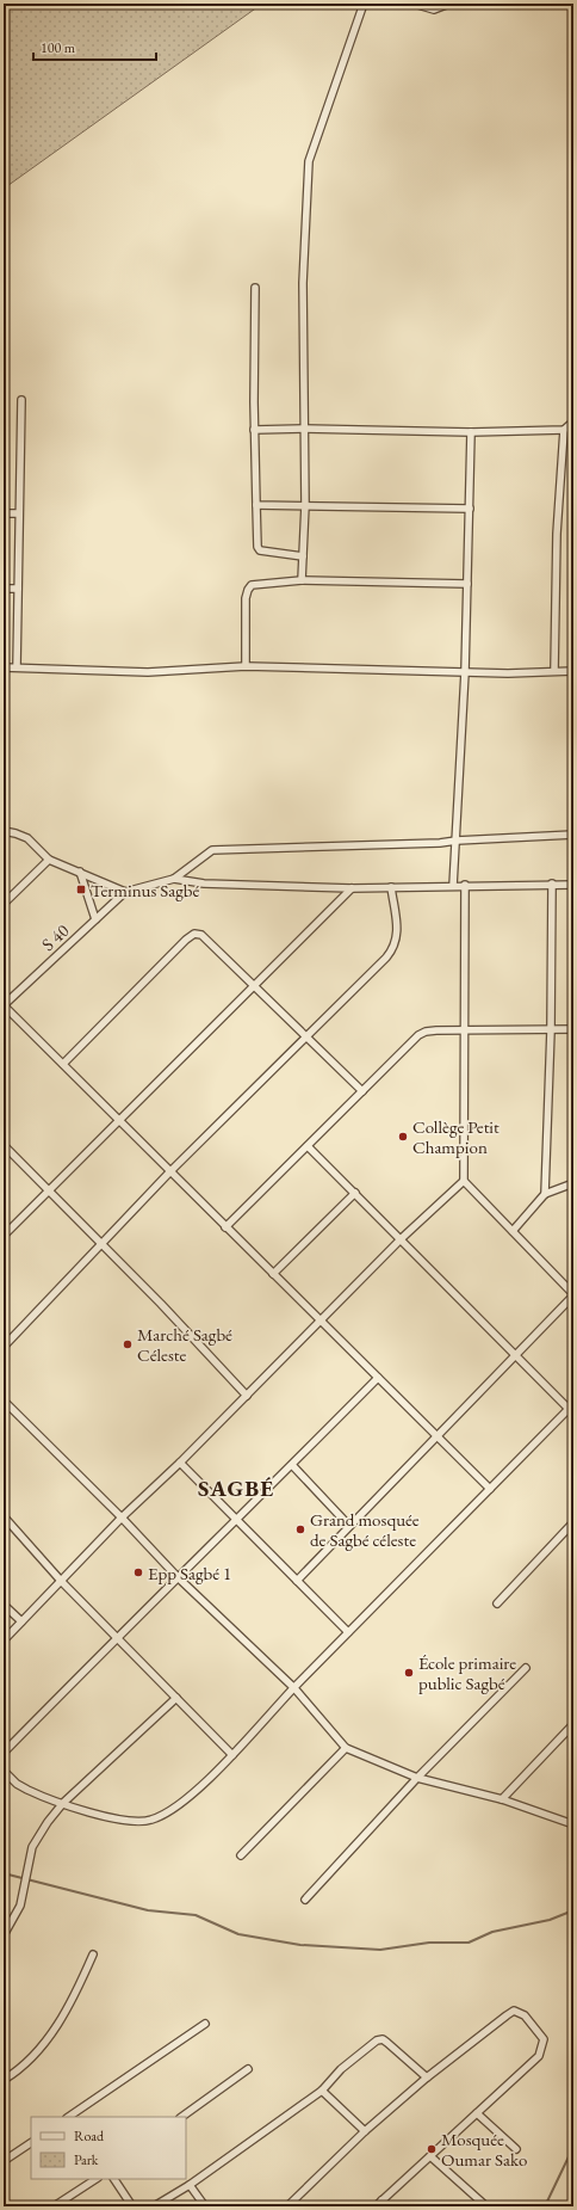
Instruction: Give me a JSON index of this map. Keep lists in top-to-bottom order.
{
  "streets": {
    "street": ["S 40"]
  },
  "districts": ["SAGBÉ"],
  "places": {
    "transit": ["Terminus Sagbé"],
    "other": [
      "Collège Petit Champion",
      "Marché Sagbé Céleste",
      "Grand mosquée de Sagbé céleste",
      "Epp Sagbé 1",
      "École primaire public Sagbé",
      "Mosquée Oumar Sako"
    ]
  },
  "legend": ["Road", "Park"],
  "scale_bar": "100 m"
}
